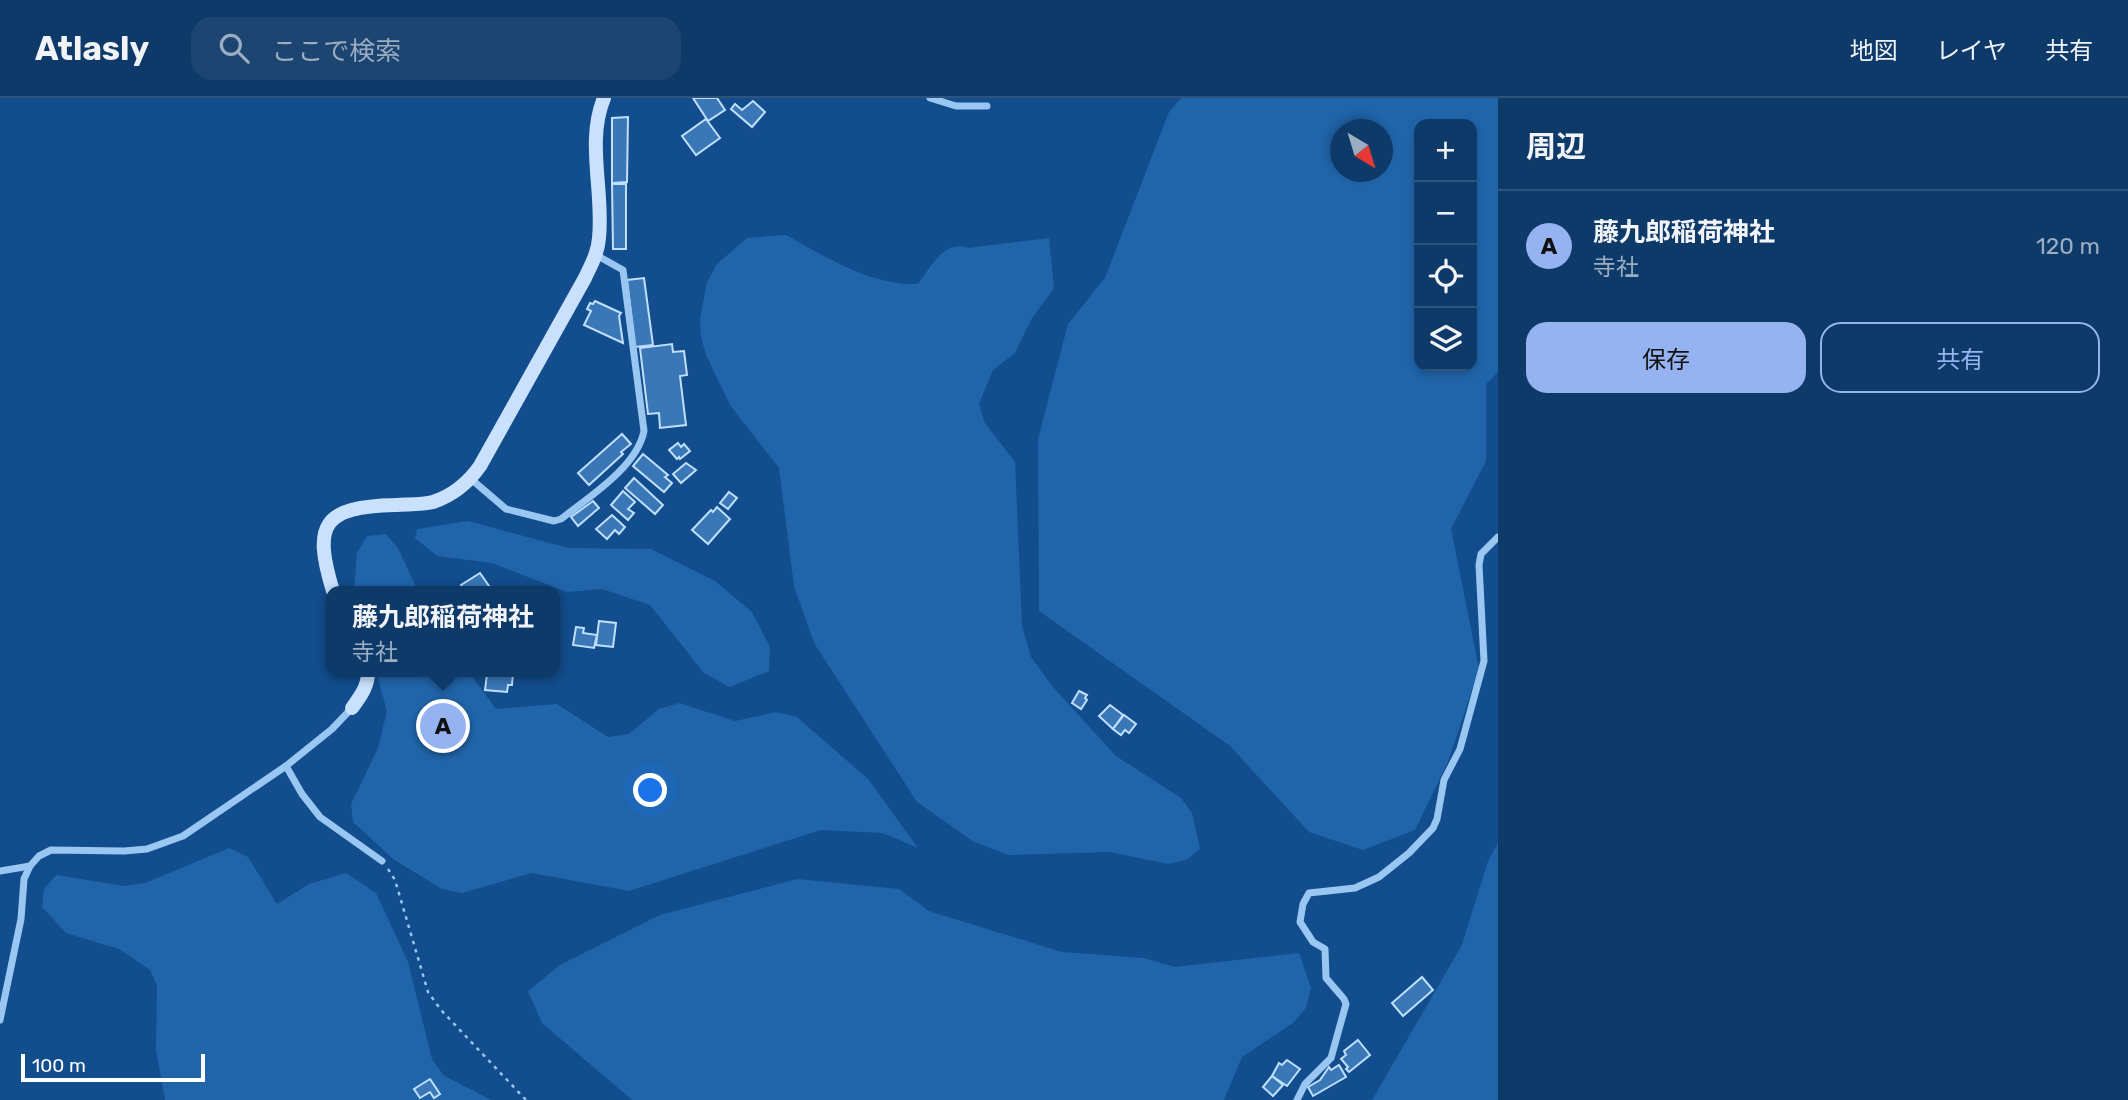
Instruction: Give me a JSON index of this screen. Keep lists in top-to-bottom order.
{
  "scale_bar": "100 m",
  "north": "bottom right",
  "page": {
    "header": "Atlasly",
    "search": "ここで検索",
    "nav": ["地図", "レイヤ", "共有"],
    "heading": "周辺",
    "map_buttons": ["+", "−"],
    "list": [
      {
        "mark": "A",
        "name": "藤九郎稲荷神社",
        "note": "寺社",
        "value": "120 m"
      }
    ],
    "buttons": ["保存", "共有"],
    "popup": ["藤九郎稲荷神社", "寺社"],
    "pins": "A",
    "scale": "100 m"
  }
}
